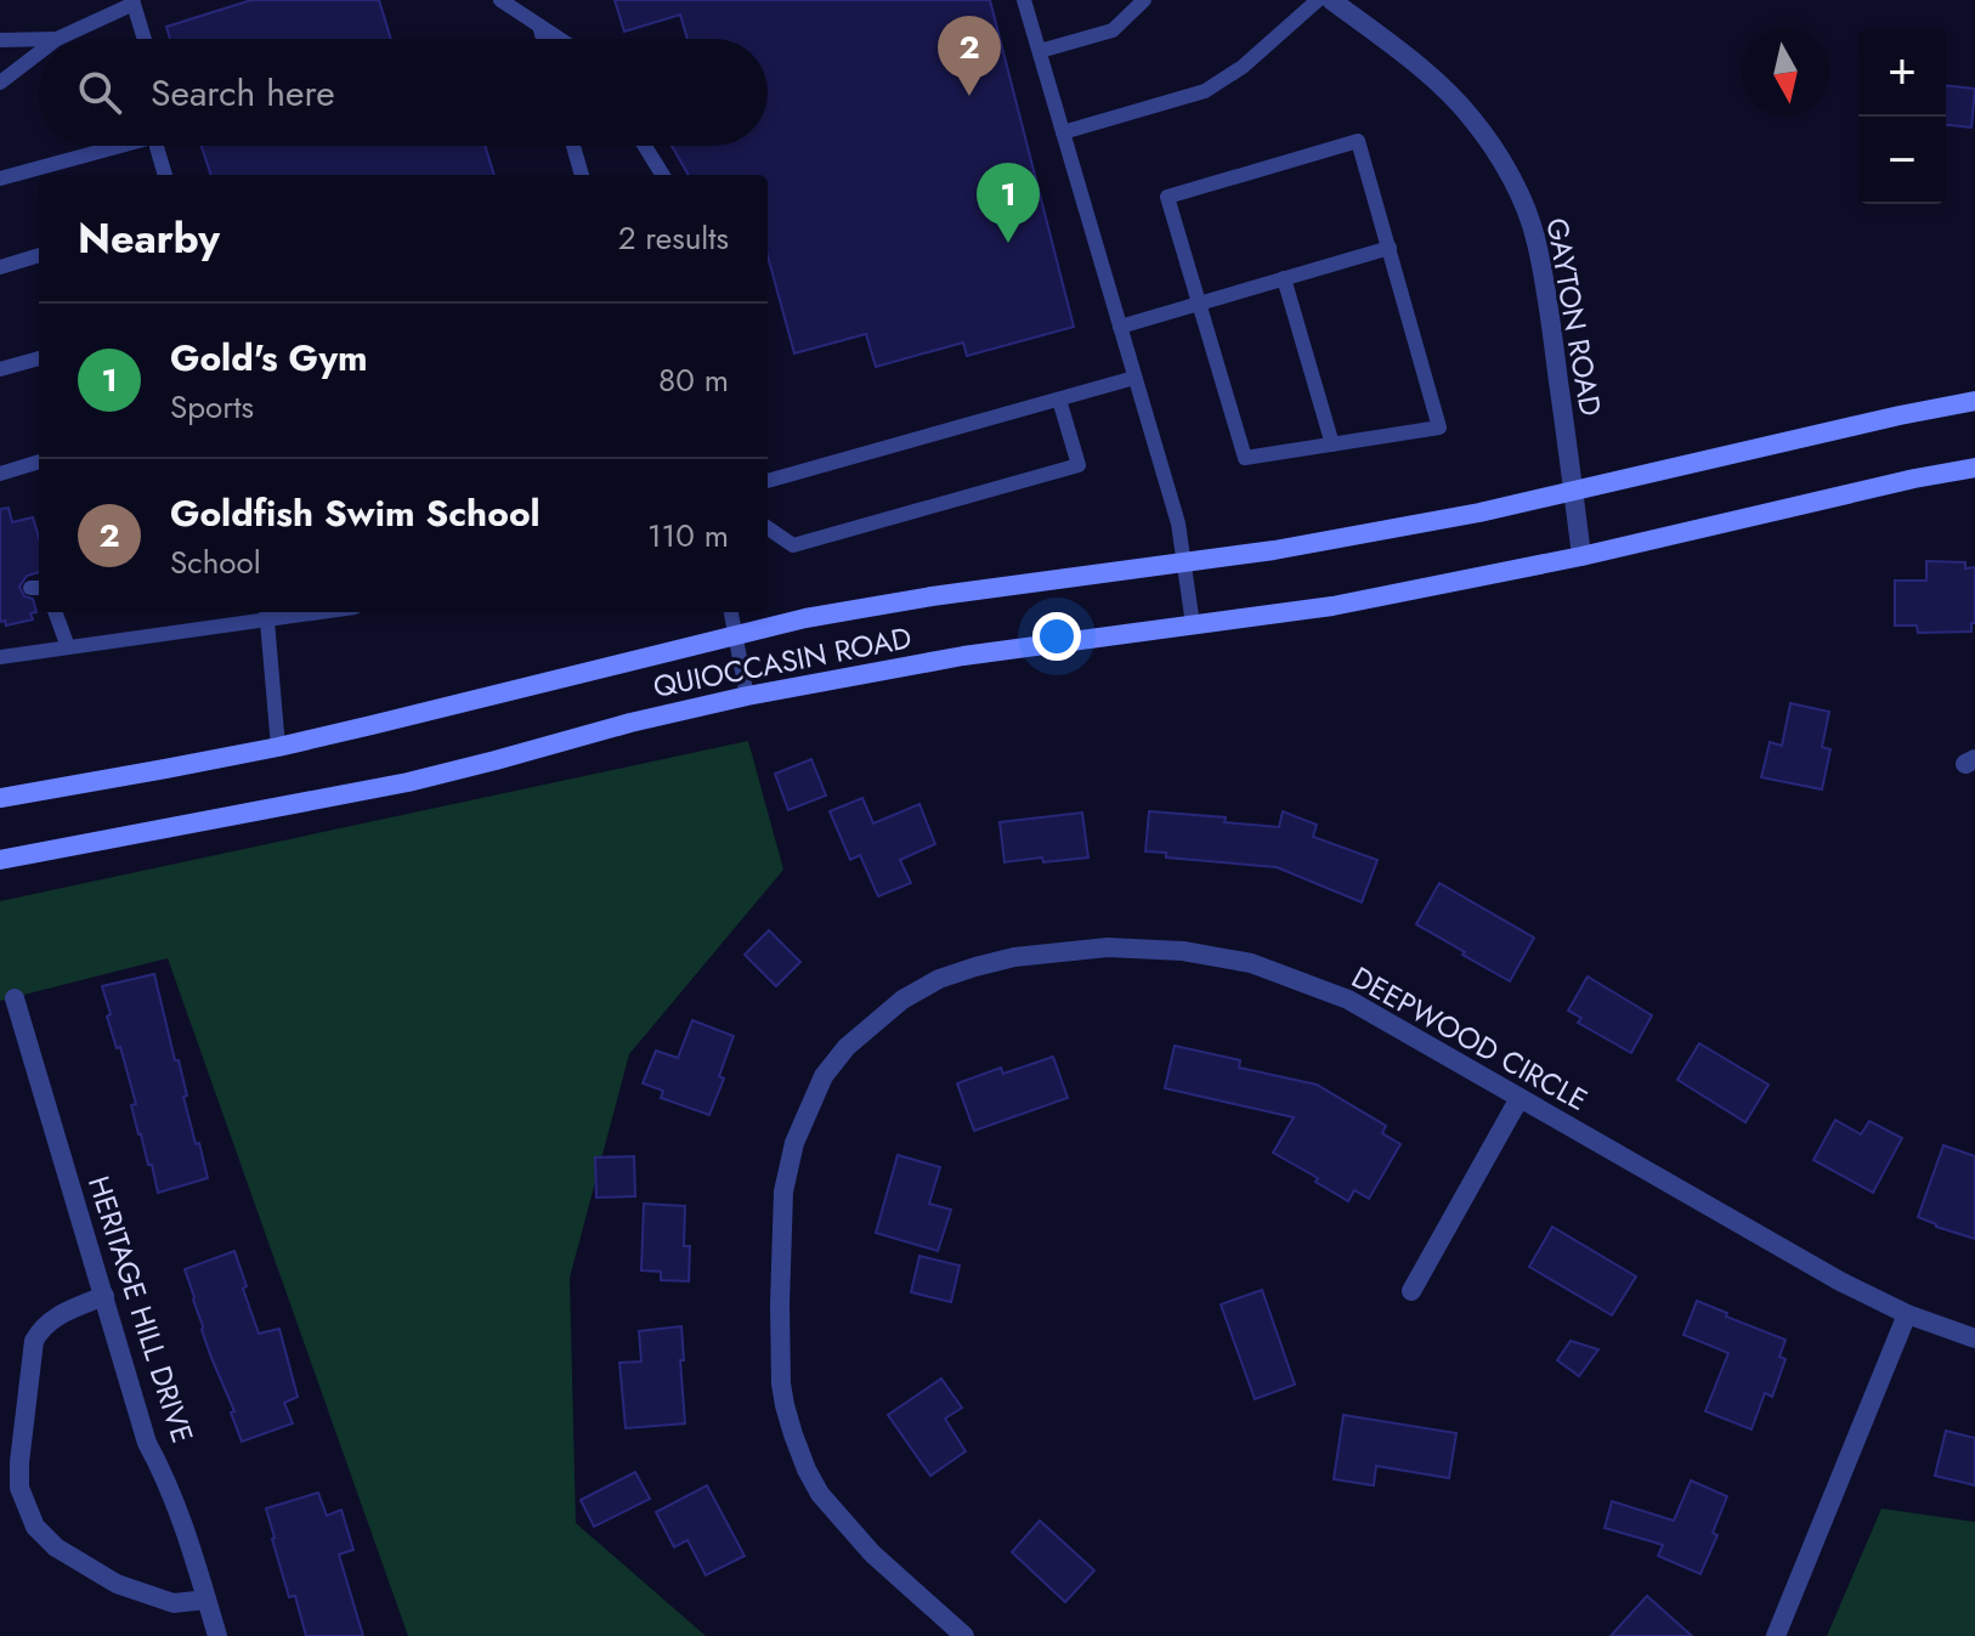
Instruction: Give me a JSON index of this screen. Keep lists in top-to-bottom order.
{
  "streets": {
    "main road": ["QUIOCCASIN ROAD"],
    "street": ["GAYTON ROAD", "DEEPWOOD CIRCLE", "HERITAGE HILL DRIVE"]
  },
  "crossings": [
    ["GAYTON ROAD", "QUIOCCASIN ROAD"]
  ],
  "north": "bottom",
  "page": {
    "pins": ["2", "1"],
    "map_buttons": ["+", "−"],
    "search": "Search here",
    "heading": ["Nearby", "2 results"],
    "list": [
      {
        "mark": "1",
        "name": "Gold's Gym",
        "note": "Sports",
        "value": "80 m"
      },
      {
        "mark": "2",
        "name": "Goldfish Swim School",
        "note": "School",
        "value": "110 m"
      }
    ]
  }
}
